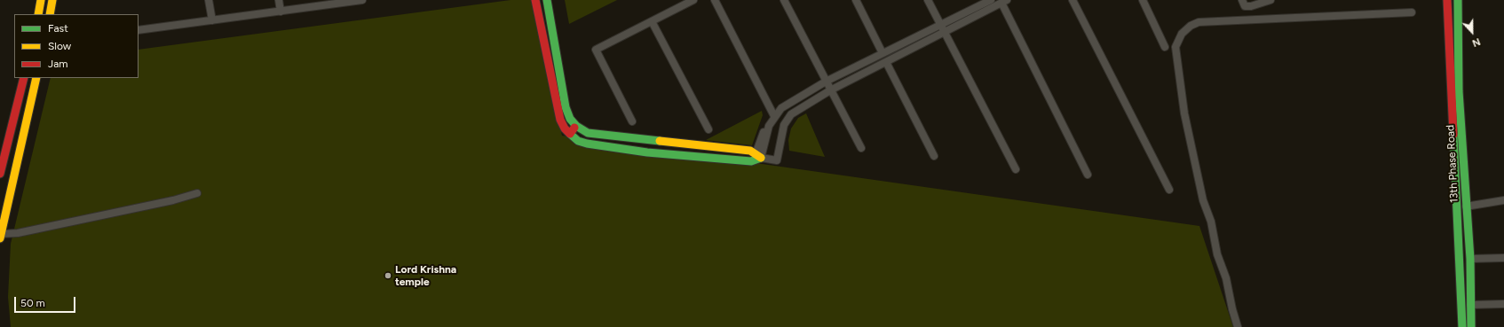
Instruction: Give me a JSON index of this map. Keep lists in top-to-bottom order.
{
  "streets": {
    "street": ["13th Phase Road"]
  },
  "places": ["Lord Krishna temple"],
  "legend": ["Fast", "Slow", "Jam"],
  "scale_bar": "50 m",
  "north": "bottom"
}
